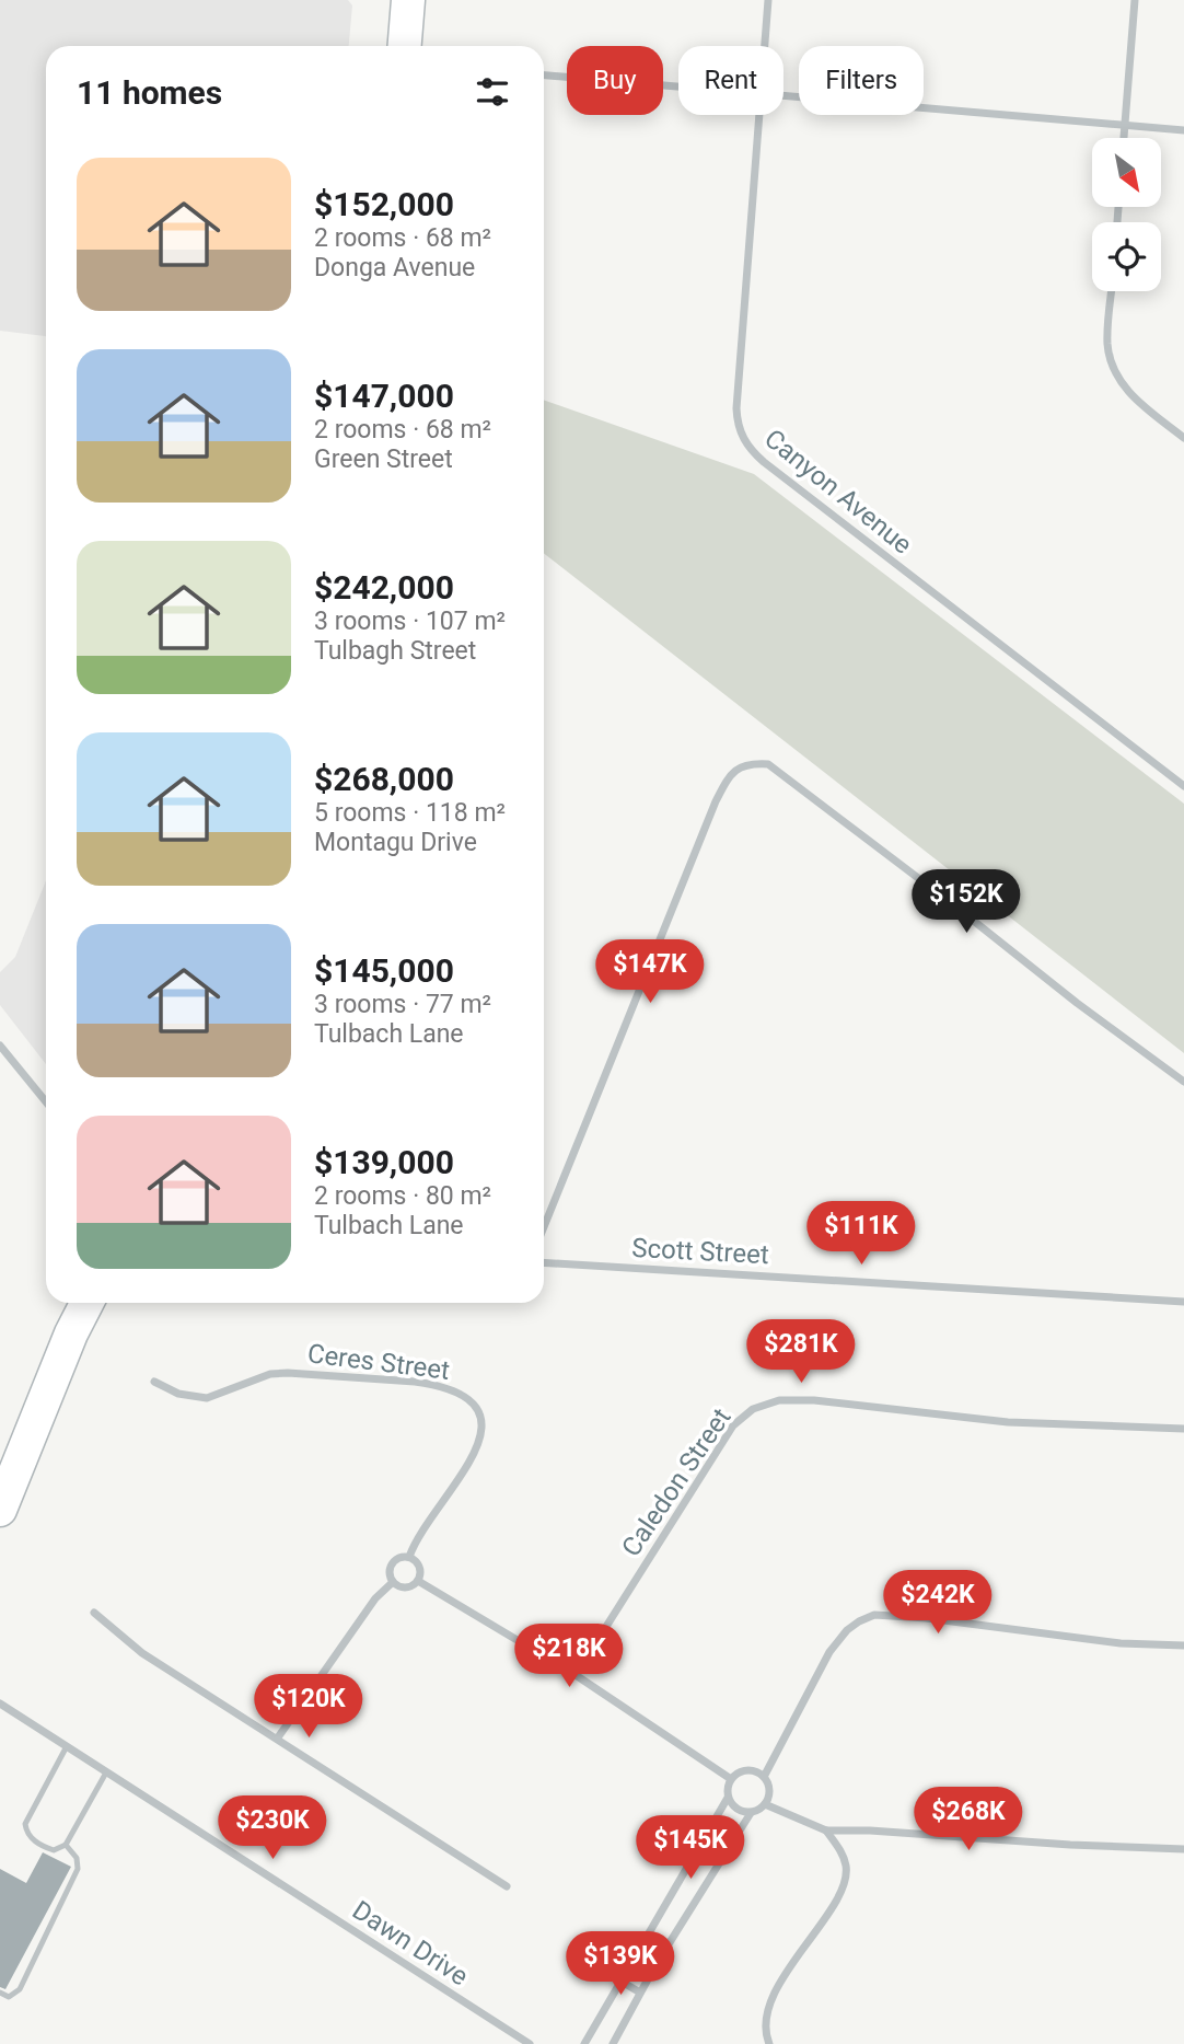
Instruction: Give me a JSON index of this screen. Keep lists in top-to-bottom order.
{
  "streets": {
    "street": [
      "Canyon Avenue",
      "Scott Street",
      "Ceres Street",
      "Caledon Street",
      "Dawn Drive"
    ]
  },
  "north": "bottom right",
  "page": {
    "chip": ["Buy", "Rent", "Filters"],
    "heading": "11 homes",
    "list": [
      {
        "name": "$152,000",
        "note": "2 rooms · 68 m² · Donga Avenue"
      },
      {
        "name": "$147,000",
        "note": "2 rooms · 68 m² · Green Street"
      },
      {
        "name": "$242,000",
        "note": "3 rooms · 107 m² · Tulbagh Street"
      },
      {
        "name": "$268,000",
        "note": "5 rooms · 118 m² · Montagu Drive"
      },
      {
        "name": "$145,000",
        "note": "3 rooms · 77 m² · Tulbach Lane"
      },
      {
        "name": "$139,000",
        "note": "2 rooms · 80 m² · Tulbach Lane"
      }
    ],
    "price": [
      "$152K",
      "$147K",
      "$111K",
      "$281K",
      "$242K",
      "$218K",
      "$120K",
      "$268K",
      "$230K",
      "$145K",
      "$139K"
    ]
  }
}
